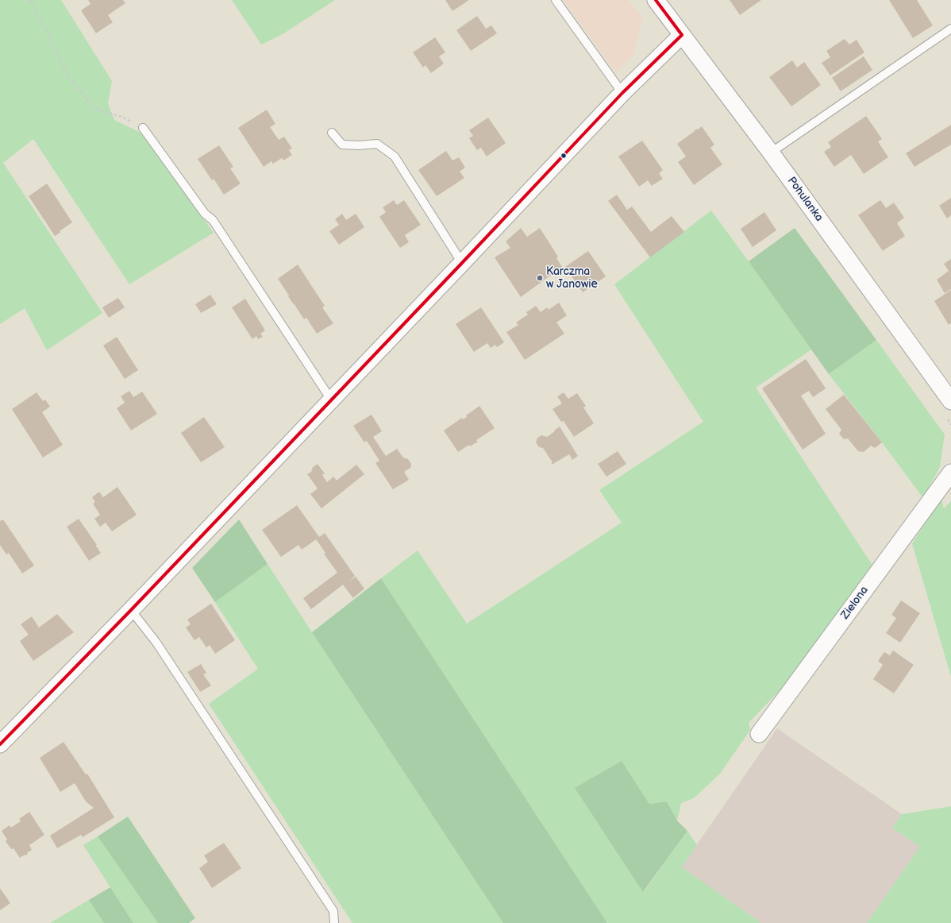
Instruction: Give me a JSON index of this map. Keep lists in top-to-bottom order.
{
  "streets": {
    "street": ["Pohulanka", "Zielona"]
  },
  "places": ["Karczma w Janowie"]
}
